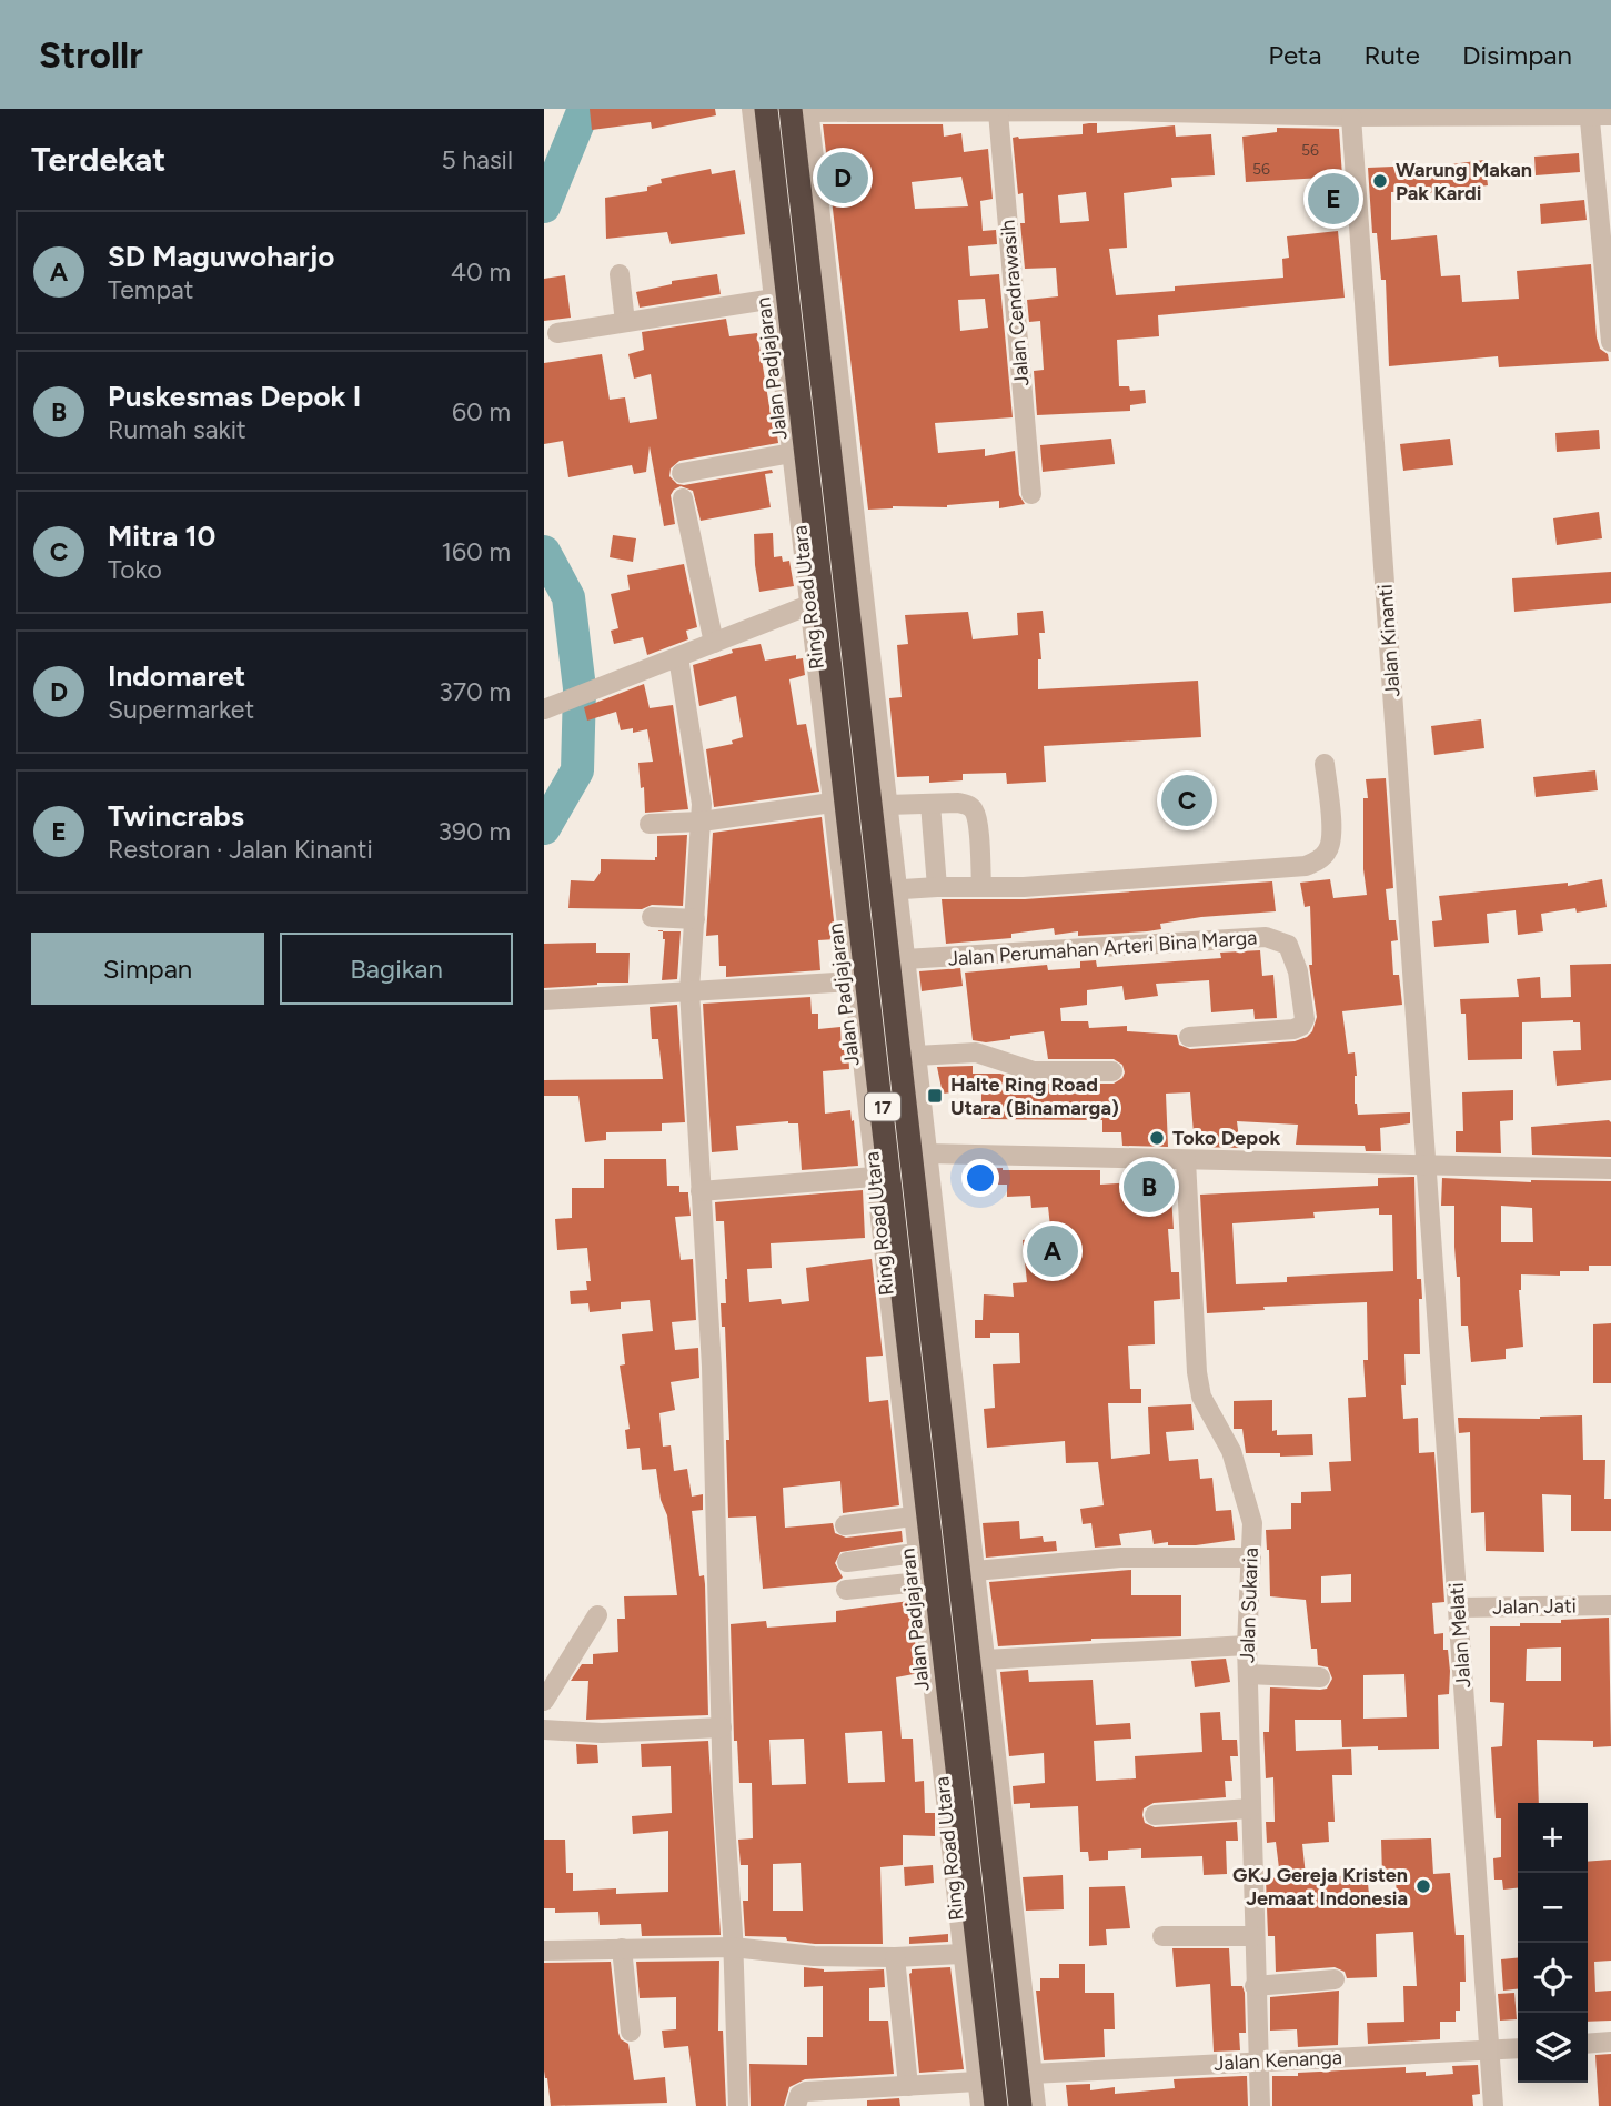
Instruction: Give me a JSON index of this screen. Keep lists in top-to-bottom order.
{
  "streets": {
    "highway": ["Jalan Padjajaran", "17"],
    "street": [
      "Jalan Cendrawasih",
      "Ring Road Utara",
      "Jalan Kinanti",
      "Jalan Perumahan Arteri Bina Marga",
      "Jalan Sukaria",
      "Jalan Jati",
      "Jalan Melati",
      "Jalan Kenanga"
    ]
  },
  "crossings": [
    ["Jalan Padjajaran", "Ring Road Utara"],
    ["Jalan Kinanti", "Jalan Melati"],
    ["Jalan Sukaria", "Jalan Kenanga"],
    ["Jalan Jati", "Jalan Melati"],
    ["Jalan Melati", "Jalan Kenanga"]
  ],
  "places": {
    "other": ["Warung Makan Pak Kardi", "Toko Depok", "GKJ Gereja Kristen Jemaat Indonesia"],
    "transit": ["Halte Ring Road Utara (Binamarga)"]
  },
  "house_numbers": ["56", "56"],
  "page": {
    "header": "Strollr",
    "nav": ["Peta", "Rute", "Disimpan"],
    "heading": ["Terdekat", "5 hasil"],
    "pins": [
      "D",
      "E",
      "C",
      "B",
      "A"
    ],
    "list": [
      {
        "mark": "A",
        "name": "SD Maguwoharjo",
        "note": "Tempat",
        "value": "40 m"
      },
      {
        "mark": "B",
        "name": "Puskesmas Depok I",
        "note": "Rumah sakit",
        "value": "60 m"
      },
      {
        "mark": "C",
        "name": "Mitra 10",
        "note": "Toko",
        "value": "160 m"
      },
      {
        "mark": "D",
        "name": "Indomaret",
        "note": "Supermarket",
        "value": "370 m"
      },
      {
        "mark": "E",
        "name": "Twincrabs",
        "note": "Restoran · Jalan Kinanti",
        "value": "390 m"
      }
    ],
    "buttons": ["Simpan", "Bagikan"],
    "map_buttons": ["+", "−"]
  }
}
